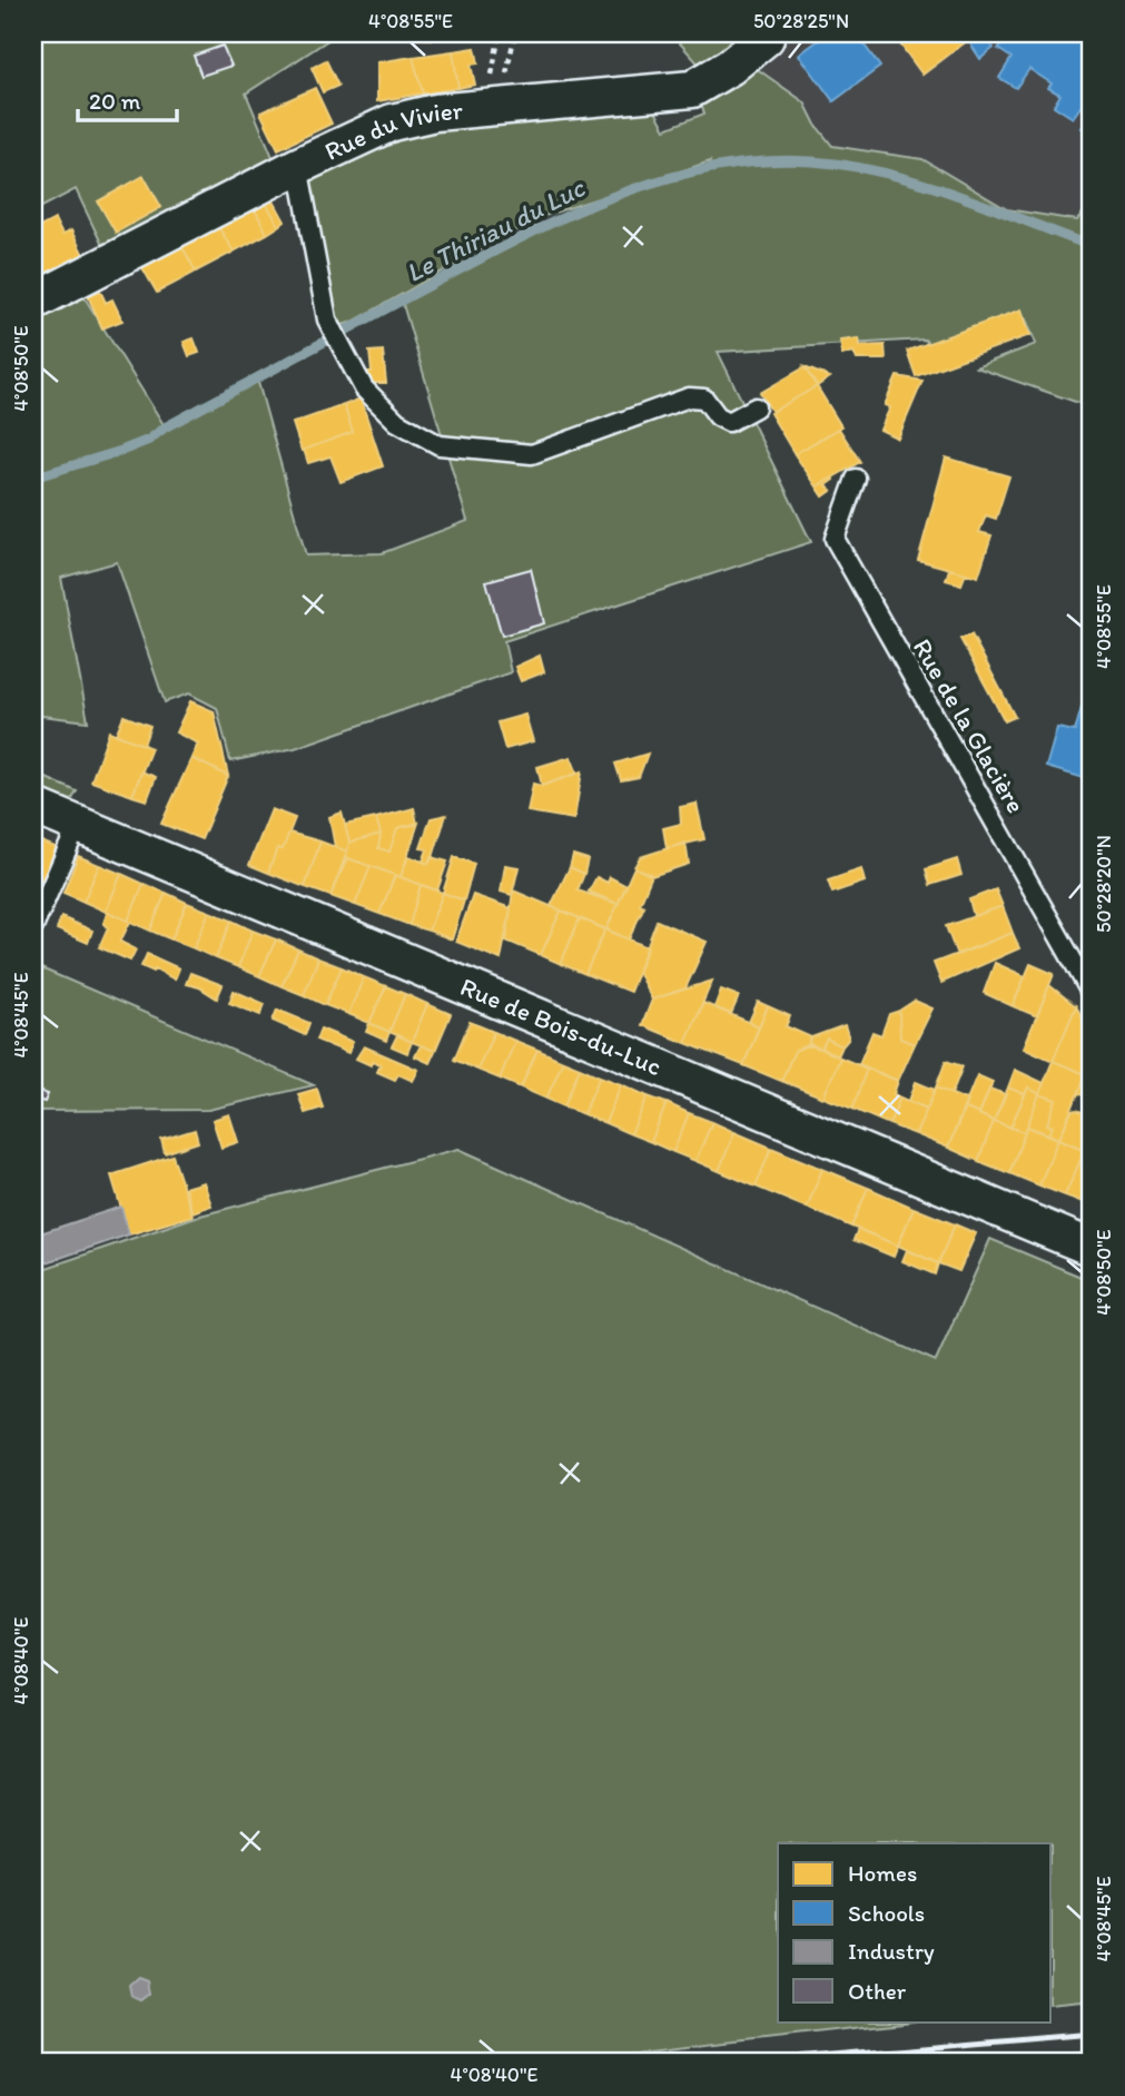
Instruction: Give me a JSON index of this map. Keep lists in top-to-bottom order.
{
  "streets": {
    "street": ["Rue du Vivier", "Rue de Bois-du-Luc"],
    "lane": ["Rue de la Glacière"]
  },
  "water": ["Le Thiriau du Luc"],
  "legend": [
    "Homes",
    "Schools",
    "Industry",
    "Other"
  ],
  "scale_bar": "20 m",
  "coordinates": [
    "4°08'55\"E",
    "50°28'25\"N",
    "4°08'50\"E",
    "50°28'20\"N",
    "4°08'45\"E",
    "4°08'40\"E"
  ]
}
